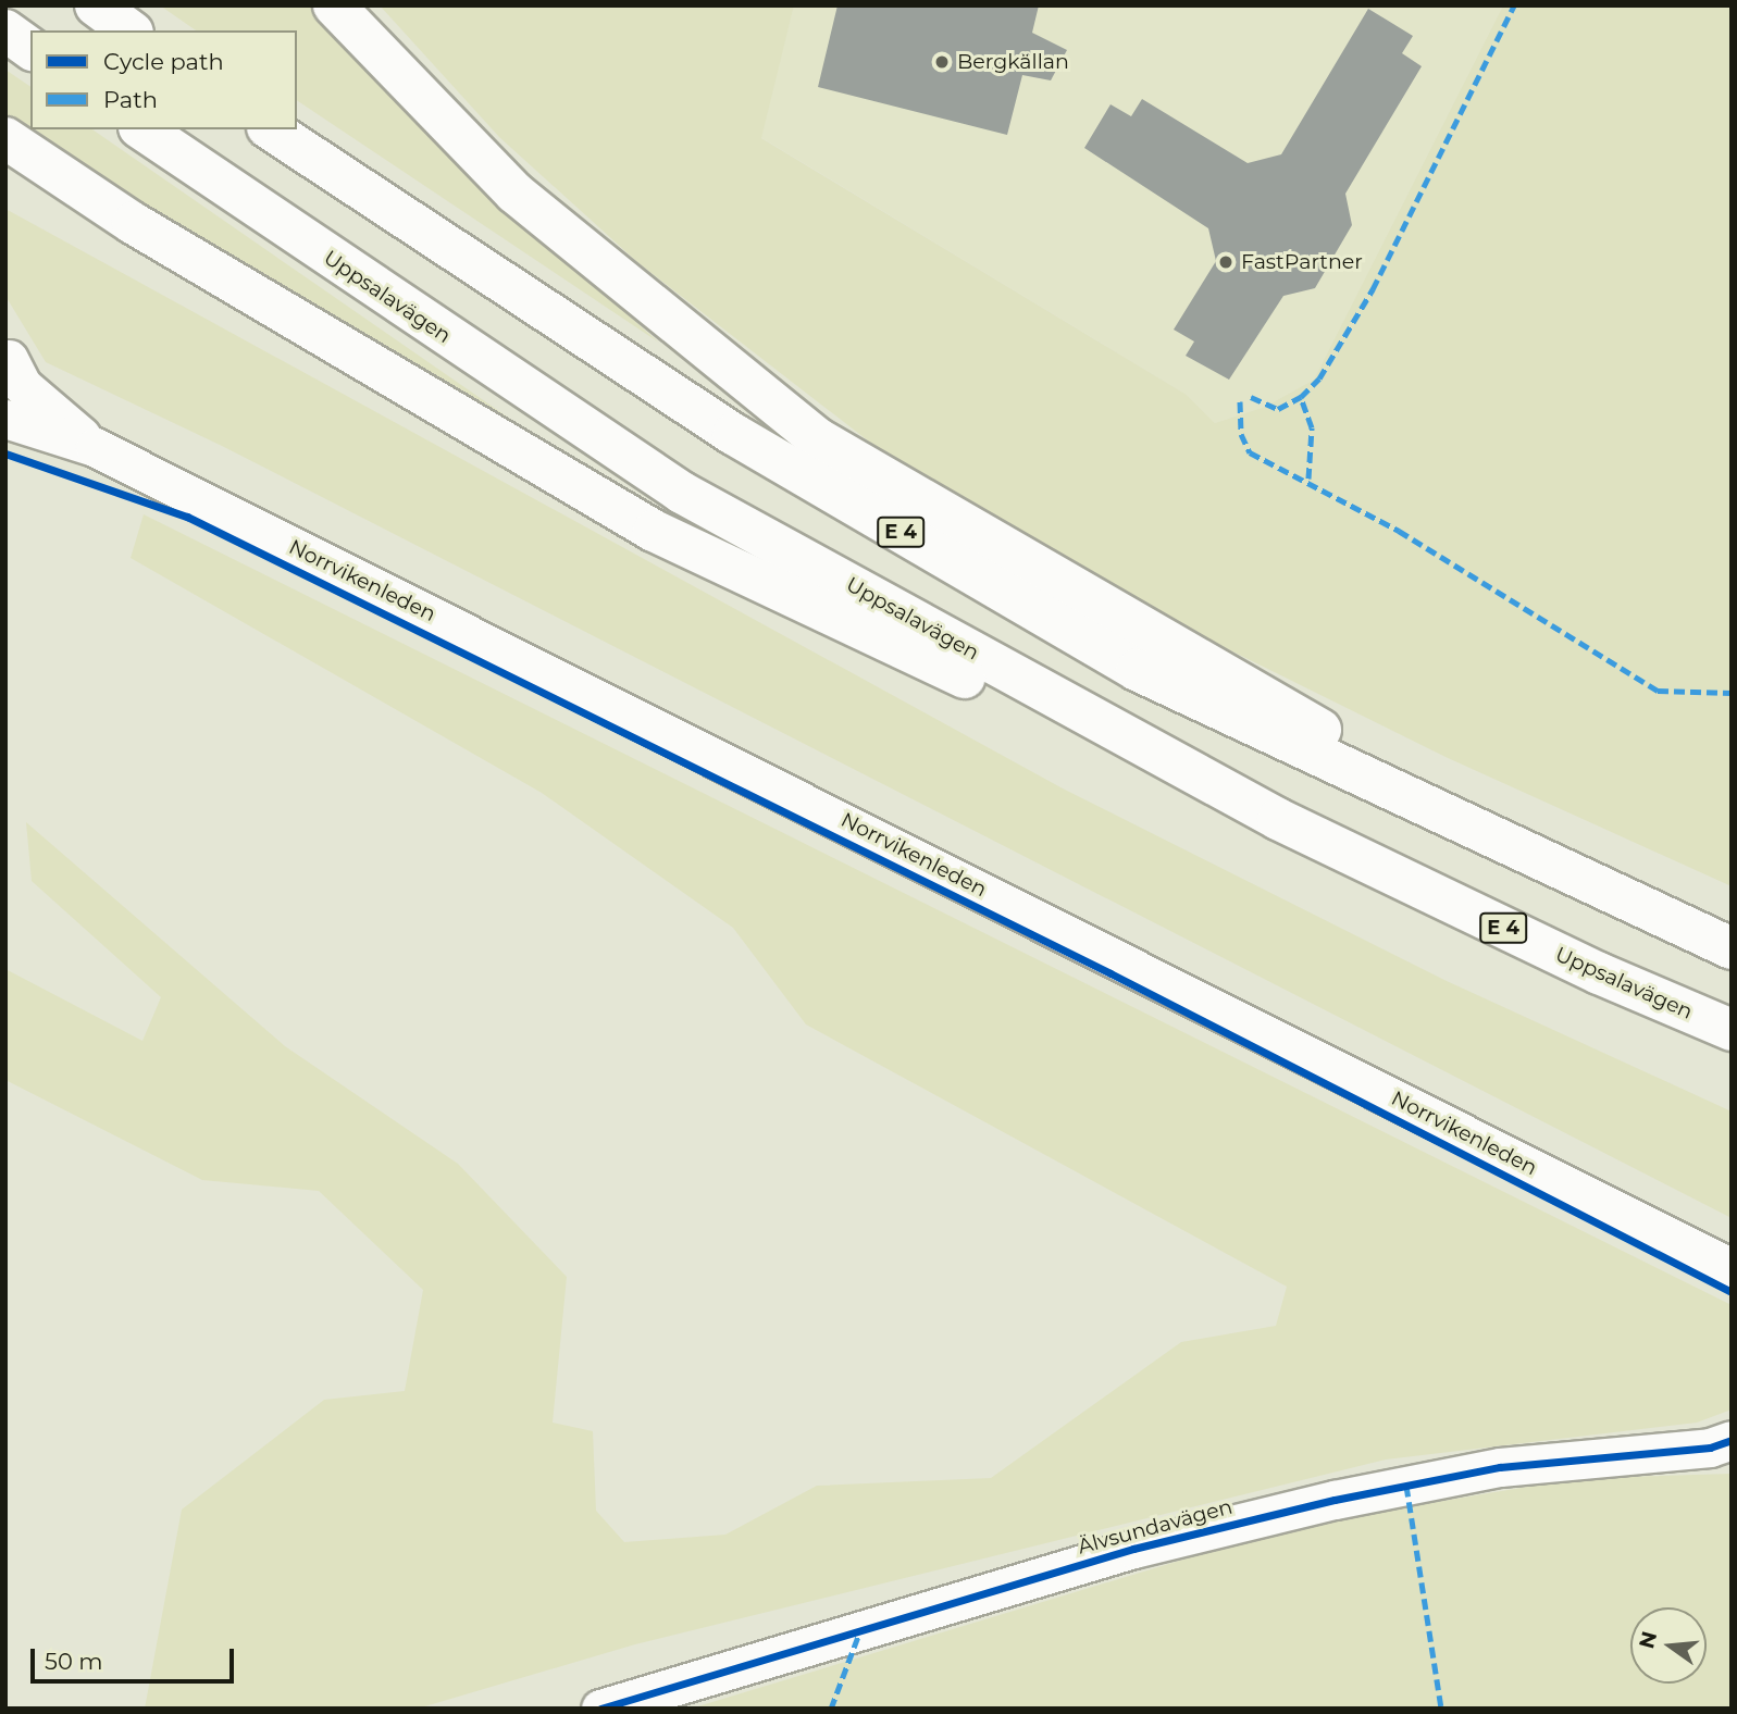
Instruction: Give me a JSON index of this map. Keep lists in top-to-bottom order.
{
  "streets": {
    "highway": ["Uppsalavägen", "E 4"],
    "main road": ["Norrvikenleden", "Älvsundavägen"]
  },
  "places": ["Bergkällan", "FastPartner"],
  "legend": ["Cycle path", "Path"],
  "scale_bar": "50 m",
  "north": "left"
}
